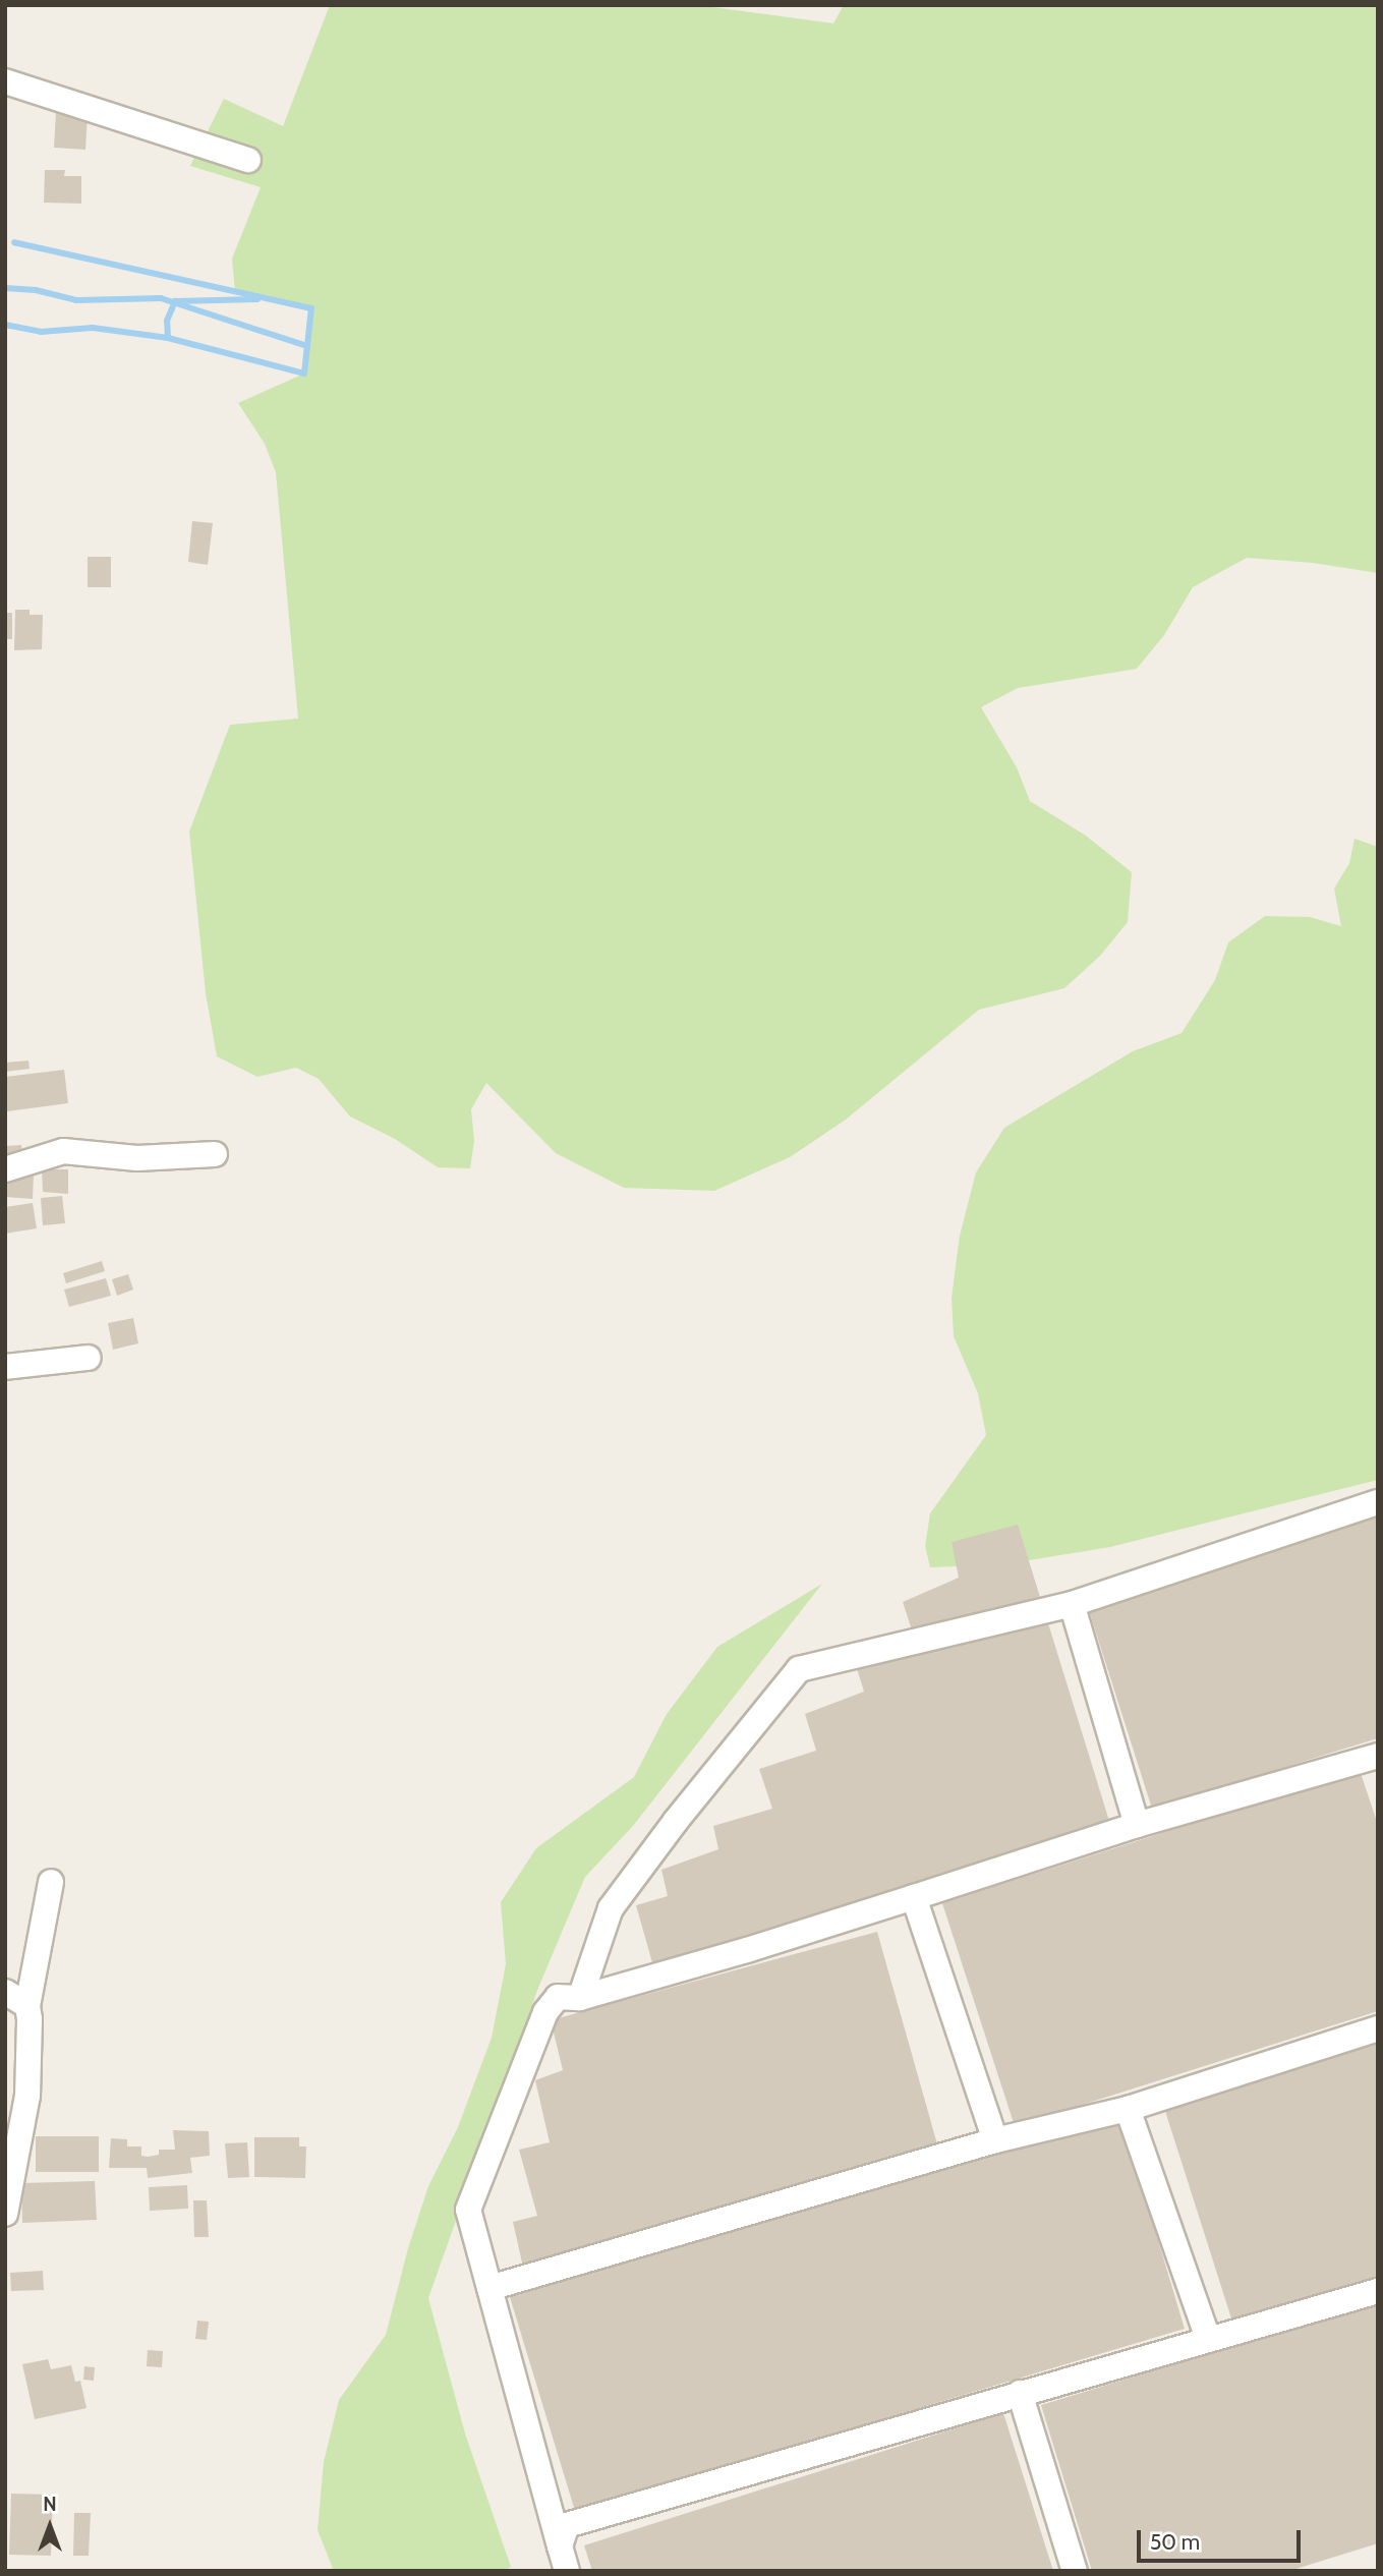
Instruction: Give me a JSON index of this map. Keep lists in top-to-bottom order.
{
  "scale_bar": "50 m",
  "north": "top"
}
